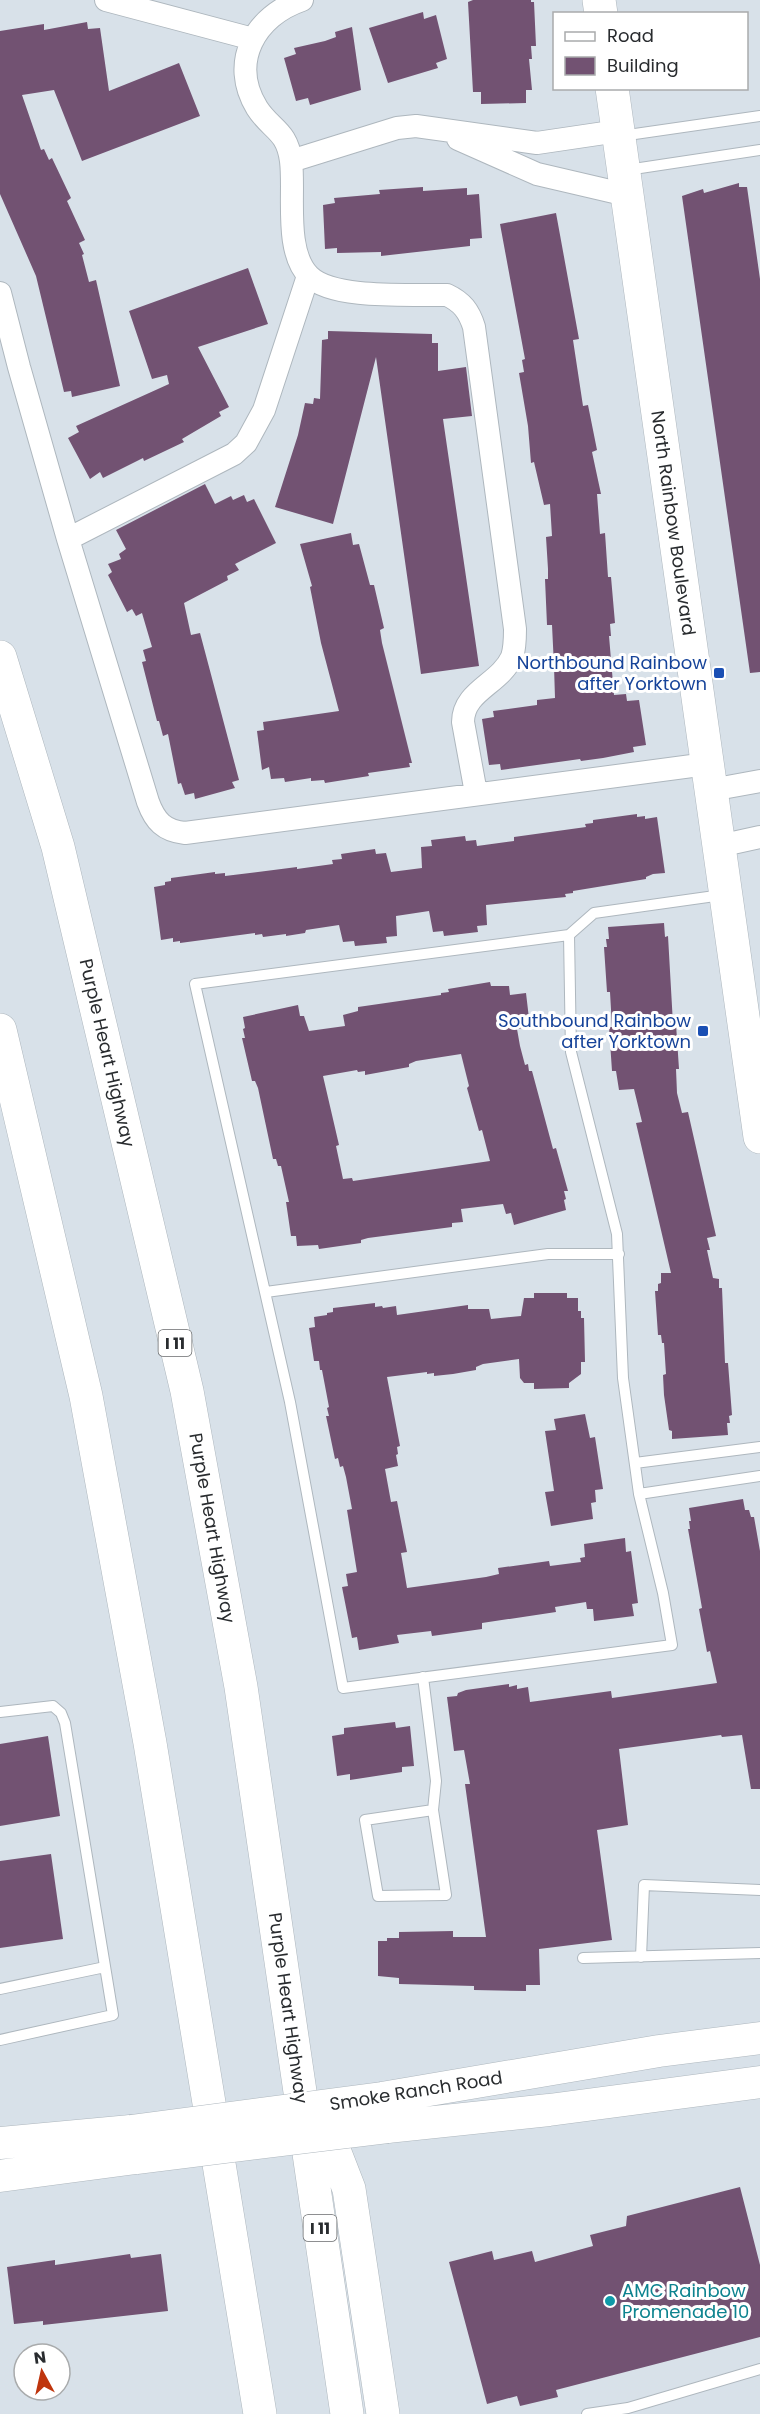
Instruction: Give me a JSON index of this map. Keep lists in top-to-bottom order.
{
  "streets": {
    "main road": [
      "North Rainbow Boulevard",
      "Purple Heart Highway",
      "I 11",
      "Smoke Ranch Road"
    ]
  },
  "places": {
    "transit": ["Northbound Rainbow after Yorktown", "Southbound Rainbow after Yorktown"],
    "other": ["AMC Rainbow Promenade 10"]
  },
  "legend": ["Road", "Building"],
  "north": "top"
}
